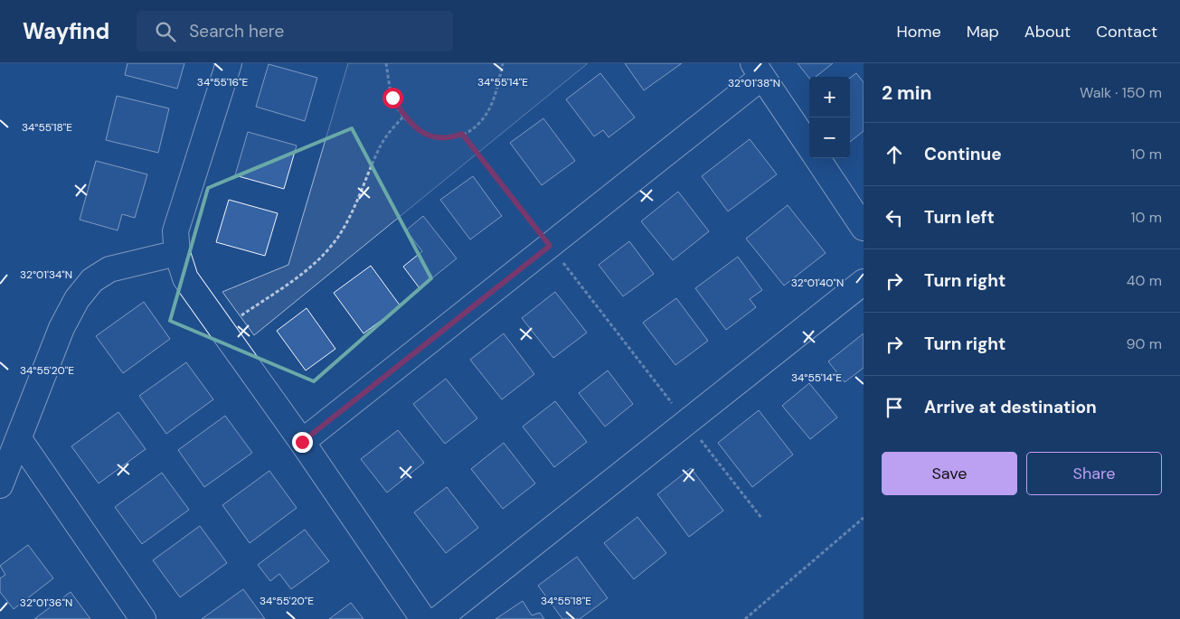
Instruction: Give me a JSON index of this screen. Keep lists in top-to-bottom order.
{
  "page": {
    "header": "Wayfind",
    "search": "Search here",
    "nav": [
      "Home",
      "Map",
      "About",
      "Contact"
    ],
    "heading": ["2 min", "Walk · 150 m"],
    "map_buttons": ["+", "−"],
    "list": [
      ["Continue", "10 m"],
      ["Turn left", "10 m"],
      ["Turn right", "40 m"],
      ["Turn right", "90 m"],
      "Arrive at destination"
    ],
    "buttons": ["Save", "Share"]
  },
  "coordinates": [
    "34°55'16\"E",
    "34°55'14\"E",
    "32°01'38\"N",
    "34°55'18\"E",
    "32°01'34\"N",
    "32°01'40\"N",
    "34°55'20\"E",
    "32°01'36\"N"
  ]
}
